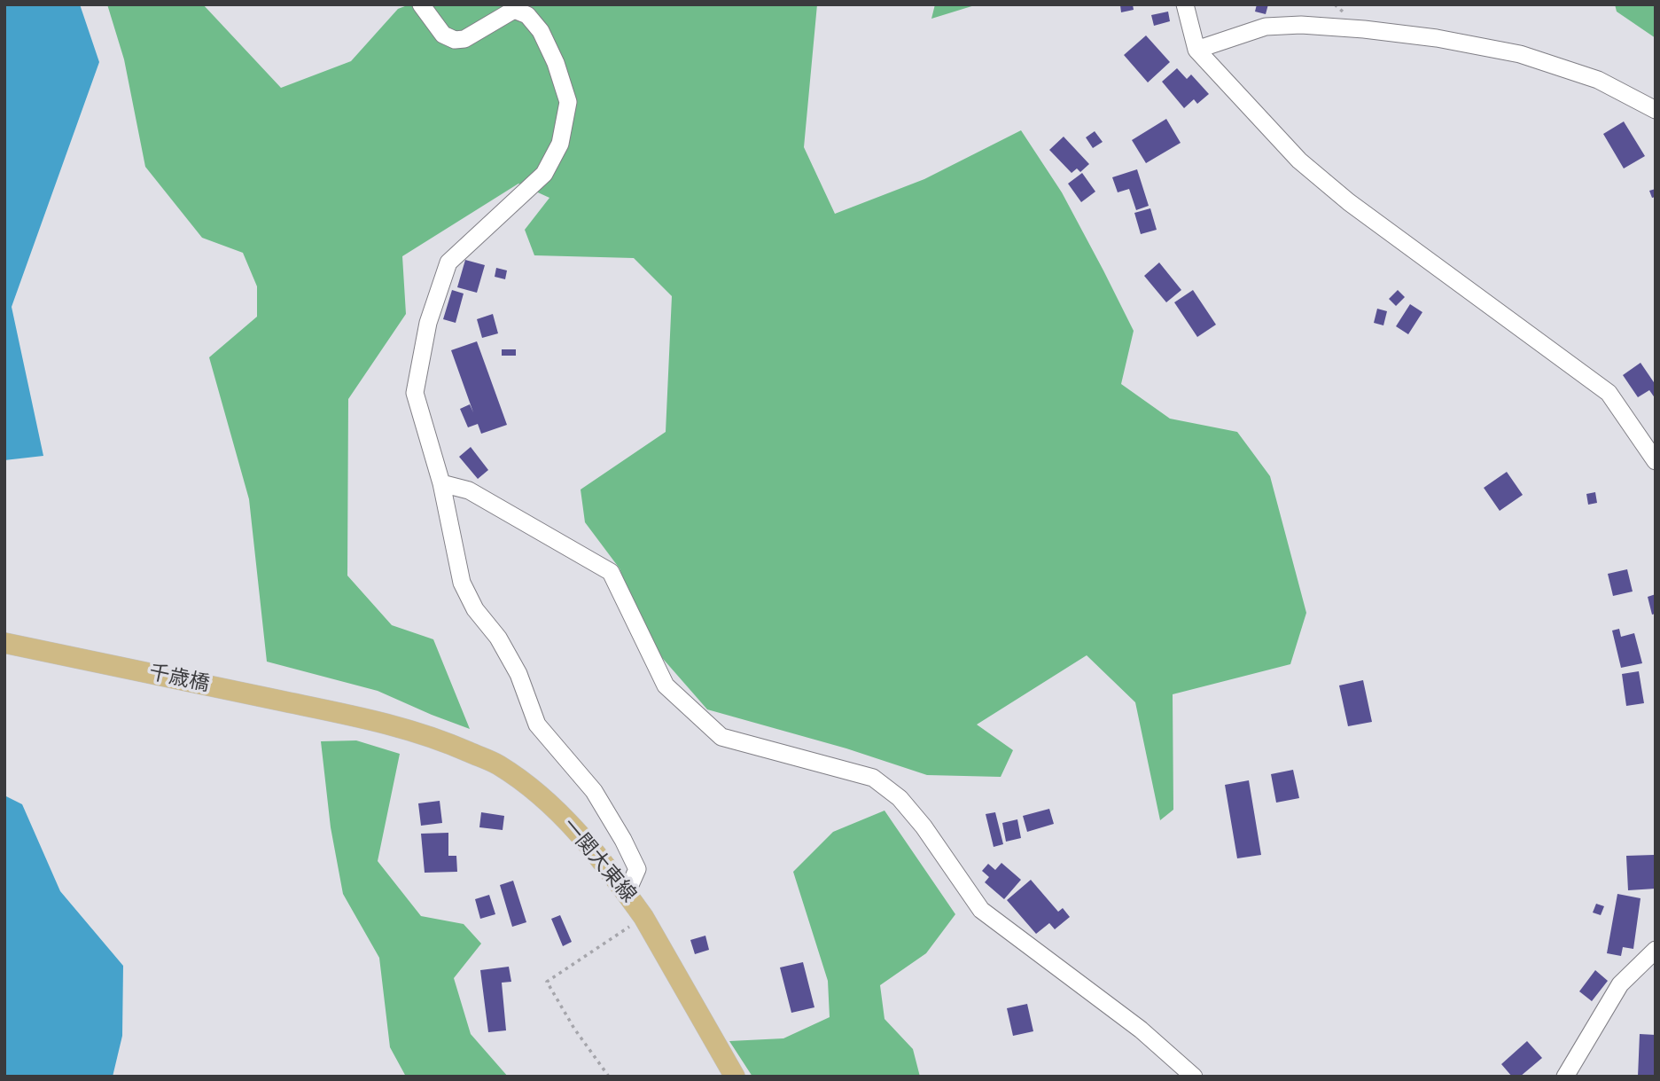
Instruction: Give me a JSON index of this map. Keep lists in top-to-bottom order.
{
  "streets": {
    "main road": ["千歳橋", "一関大東線"]
  },
  "crossings": [
    ["千歳橋", "一関大東線"]
  ]
}
